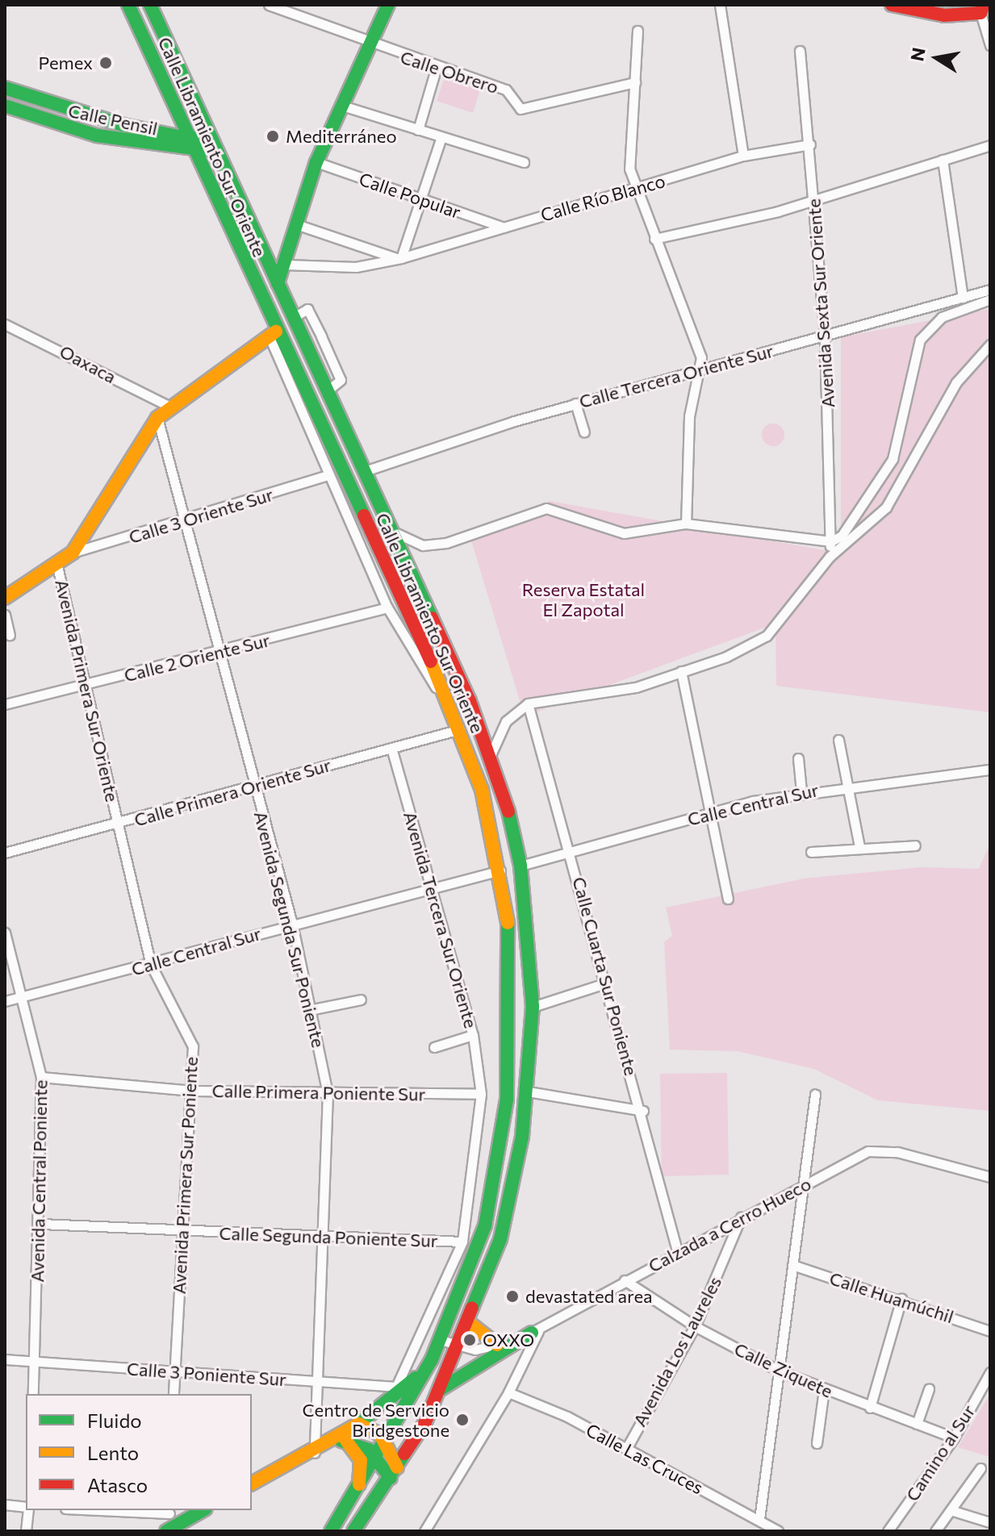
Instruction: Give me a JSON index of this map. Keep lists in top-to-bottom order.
{
  "streets": {
    "main road": ["Calle Pensil", "Calle Libramiento Sur Oriente"],
    "street": [
      "Calle Obrero",
      "Calle Popular",
      "Calle Río Blanco",
      "Avenida Sexta Sur Oriente",
      "Oaxaca",
      "Calle Tercera Oriente Sur",
      "Calle 3 Oriente Sur",
      "Calle 2 Oriente Sur",
      "Avenida Primera Sur Oriente",
      "Calle Primera Oriente Sur",
      "Calle Central Sur",
      "Avenida Tercera Sur Oriente",
      "Avenida Segunda Sur Poniente",
      "Calle Cuarta Sur Poniente",
      "Calle Primera Poniente Sur",
      "Avenida Primera Sur Poniente",
      "Avenida Central Poniente",
      "Calzada a Cerro Hueco",
      "Calle Segunda Poniente Sur",
      "Calle Huamúchil",
      "Avenida Los Laureles",
      "Calle Ziquete",
      "Calle 3 Poniente Sur",
      "Camino al Sur",
      "Calle Las Cruces"
    ]
  },
  "crossings": [
    ["Calle Pensil", "Calle Libramiento Sur Oriente"],
    ["Calle Libramiento Sur Oriente", "Calle Tercera Oriente Sur"],
    ["Calle Libramiento Sur Oriente", "Calle Primera Oriente Sur"],
    ["Calle Libramiento Sur Oriente", "Calle Central Sur"],
    ["Calle Libramiento Sur Oriente", "Calzada a Cerro Hueco"],
    ["Calle Popular", "Calle Río Blanco"],
    ["Calle Río Blanco", "Avenida Sexta Sur Oriente"],
    ["Avenida Sexta Sur Oriente", "Calle Tercera Oriente Sur"],
    ["Calle 3 Oriente Sur", "Avenida Segunda Sur Poniente"],
    ["Calle 2 Oriente Sur", "Avenida Primera Sur Oriente"],
    ["Calle 2 Oriente Sur", "Avenida Segunda Sur Poniente"],
    ["Avenida Primera Sur Oriente", "Calle Primera Oriente Sur"],
    ["Avenida Primera Sur Oriente", "Calle Central Sur"],
    ["Avenida Primera Sur Oriente", "Avenida Primera Sur Poniente"],
    ["Calle Primera Oriente Sur", "Avenida Tercera Sur Oriente"],
    ["Calle Primera Oriente Sur", "Avenida Segunda Sur Poniente"],
    ["Calle Central Sur", "Avenida Tercera Sur Oriente"],
    ["Calle Central Sur", "Avenida Segunda Sur Poniente"],
    ["Calle Central Sur", "Calle Cuarta Sur Poniente"],
    ["Calle Central Sur", "Avenida Primera Sur Poniente"],
    ["Calle Central Sur", "Avenida Central Poniente"],
    ["Avenida Tercera Sur Oriente", "Calle Primera Poniente Sur"],
    ["Avenida Tercera Sur Oriente", "Calle Segunda Poniente Sur"],
    ["Avenida Tercera Sur Oriente", "Calle 3 Poniente Sur"],
    ["Avenida Segunda Sur Poniente", "Calle Primera Poniente Sur"],
    ["Avenida Segunda Sur Poniente", "Calle Segunda Poniente Sur"],
    ["Avenida Segunda Sur Poniente", "Calle 3 Poniente Sur"],
    ["Calle Cuarta Sur Poniente", "Calzada a Cerro Hueco"],
    ["Calle Primera Poniente Sur", "Avenida Primera Sur Poniente"],
    ["Calle Primera Poniente Sur", "Avenida Central Poniente"],
    ["Avenida Primera Sur Poniente", "Calle Segunda Poniente Sur"],
    ["Avenida Primera Sur Poniente", "Calle 3 Poniente Sur"],
    ["Avenida Central Poniente", "Calle Segunda Poniente Sur"],
    ["Avenida Central Poniente", "Calle 3 Poniente Sur"],
    ["Calzada a Cerro Hueco", "Avenida Los Laureles"],
    ["Calzada a Cerro Hueco", "Calle Ziquete"],
    ["Avenida Los Laureles", "Calle Ziquete"],
    ["Avenida Los Laureles", "Calle Las Cruces"],
    ["Calle Ziquete", "Camino al Sur"]
  ],
  "parks": ["Reserva Estatal El Zapotal"],
  "places": [
    "Pemex",
    "Mediterráneo",
    "devastated area",
    "OXXO",
    "Centro de Servicio Bridgestone"
  ],
  "legend": ["Fluido", "Lento", "Atasco"],
  "north": "left"
}
